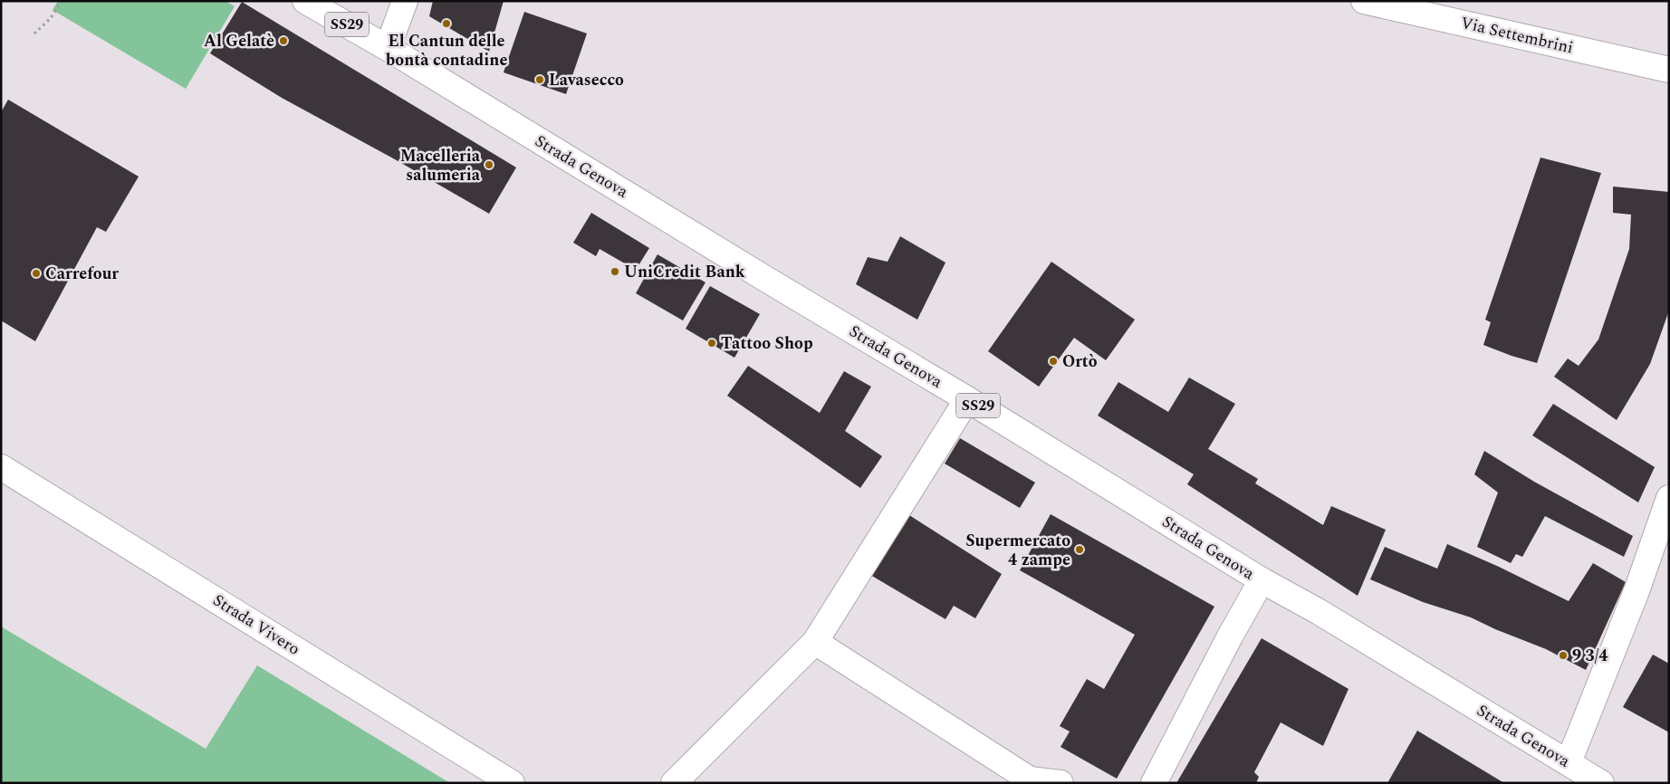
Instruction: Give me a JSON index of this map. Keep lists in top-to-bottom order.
{
  "streets": {
    "street": [
      "SS29",
      "Via Settembrini",
      "Strada Genova",
      "Strada Vivero"
    ]
  },
  "places": [
    "El Cantun delle bontà contadine",
    "Al Gelatè",
    "Lavasecco",
    "Macelleria salumeria",
    "UniCredit Bank",
    "Carrefour",
    "Tattoo Shop",
    "Ortò",
    "Supermercato 4 zampe",
    "9 3/4"
  ]
}
